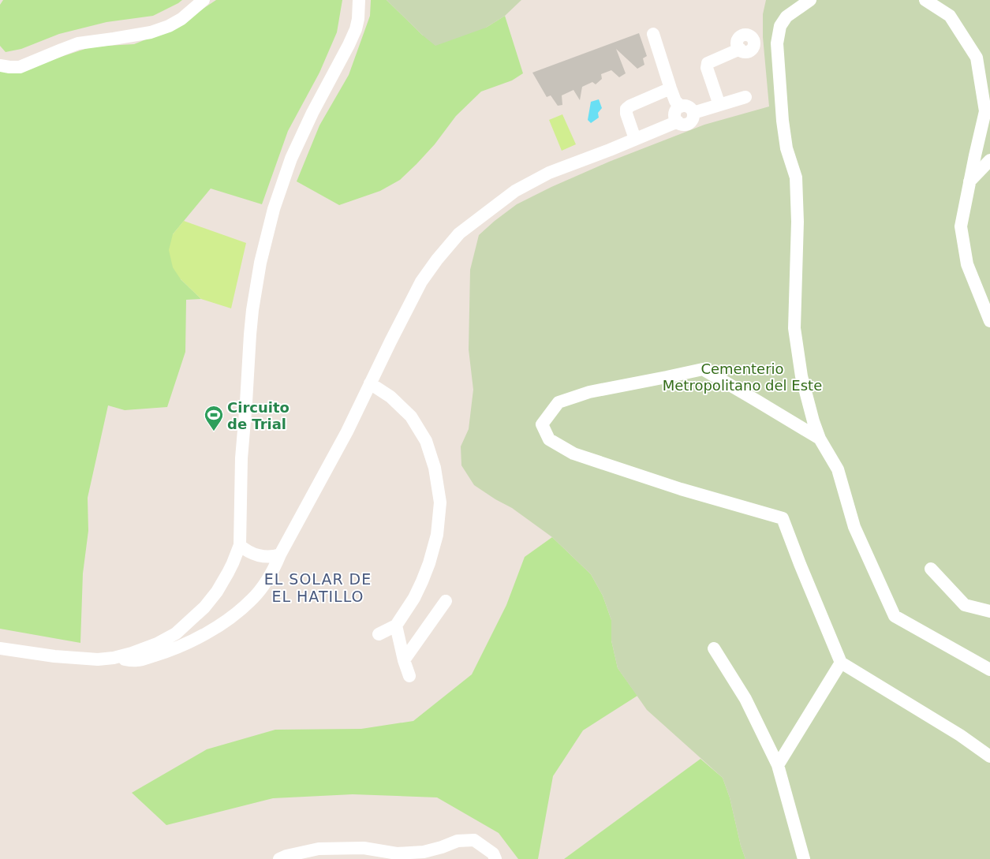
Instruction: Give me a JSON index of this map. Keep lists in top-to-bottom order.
{
  "districts": ["EL SOLAR DE EL HATILLO"],
  "parks": ["Cementerio Metropolitano del Este"],
  "places": {
    "sports": ["Circuito de Trial"]
  }
}
